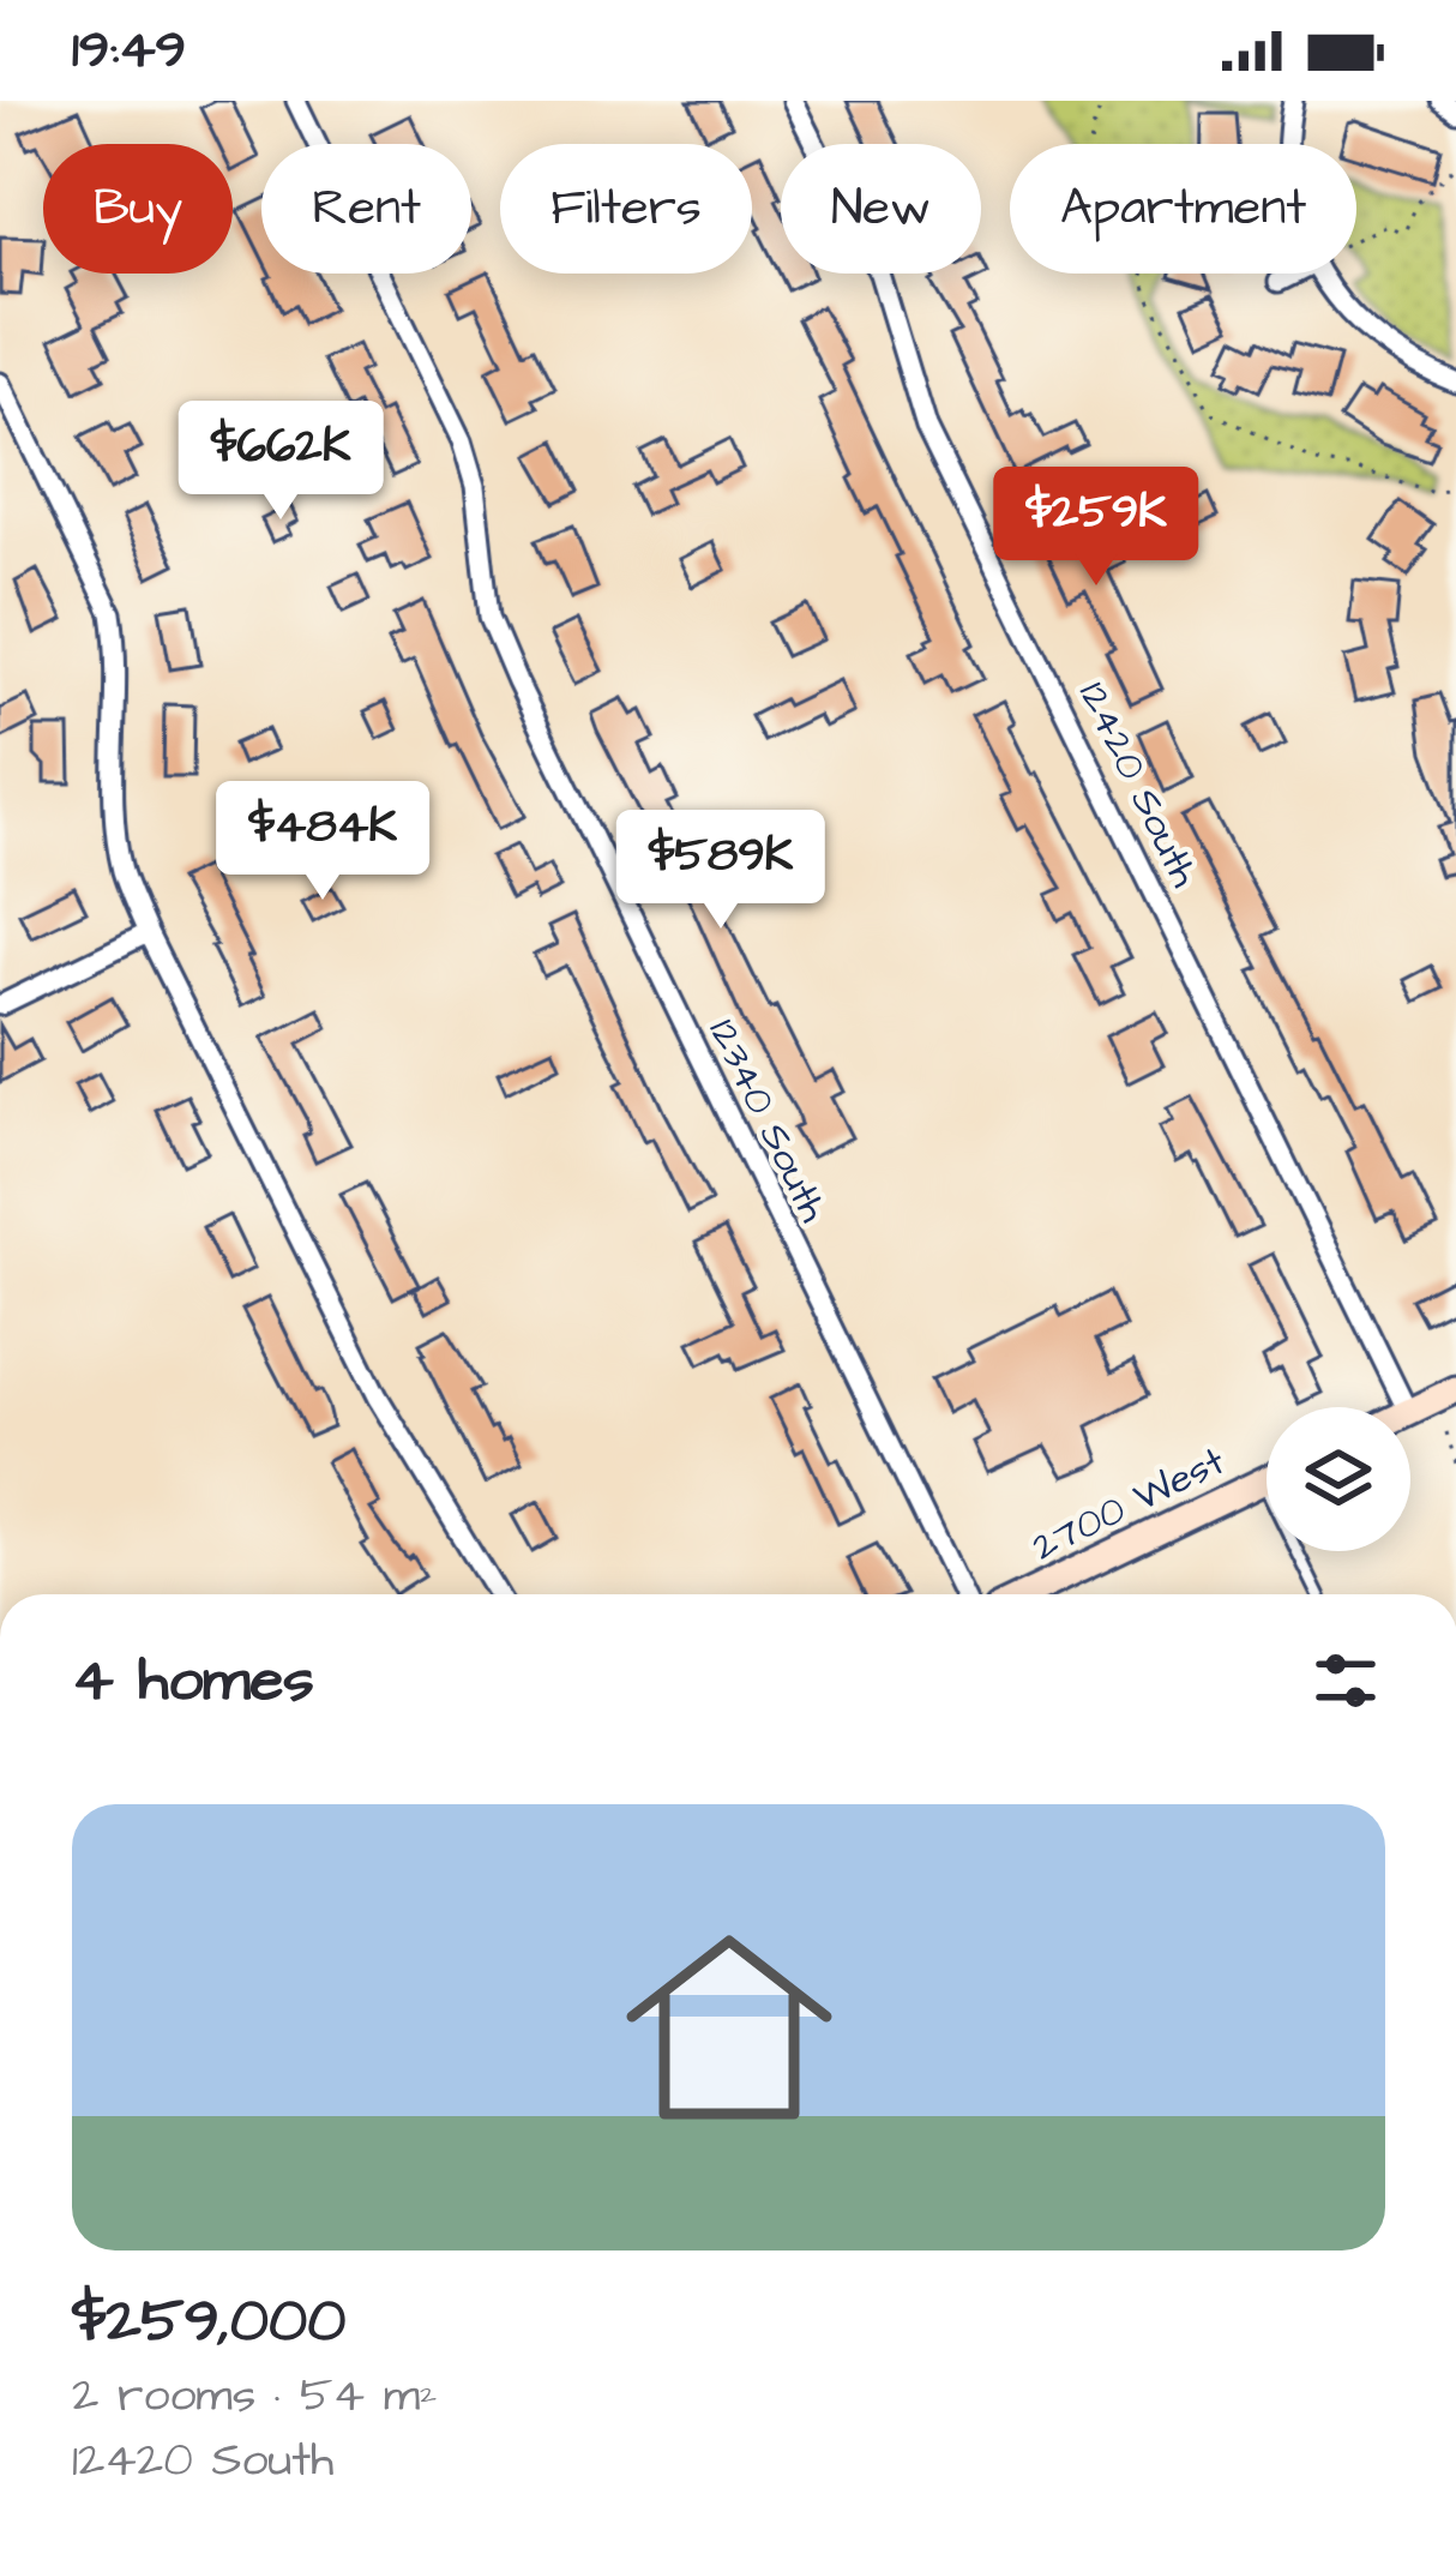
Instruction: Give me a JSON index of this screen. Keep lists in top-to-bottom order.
{
  "streets": {
    "main road": ["2700 West"],
    "street": ["12420 South", "12340 South"]
  },
  "page": {
    "status": "19:49",
    "chip": [
      "Buy",
      "Rent",
      "Filters",
      "New",
      "Apartment"
    ],
    "price": [
      "$662K",
      "$259K",
      "$484K",
      "$589K"
    ],
    "heading": "4 homes",
    "list": [
      {
        "name": "$259,000",
        "note": "2 rooms · 54 m² · 12420 South"
      }
    ]
  }
}
